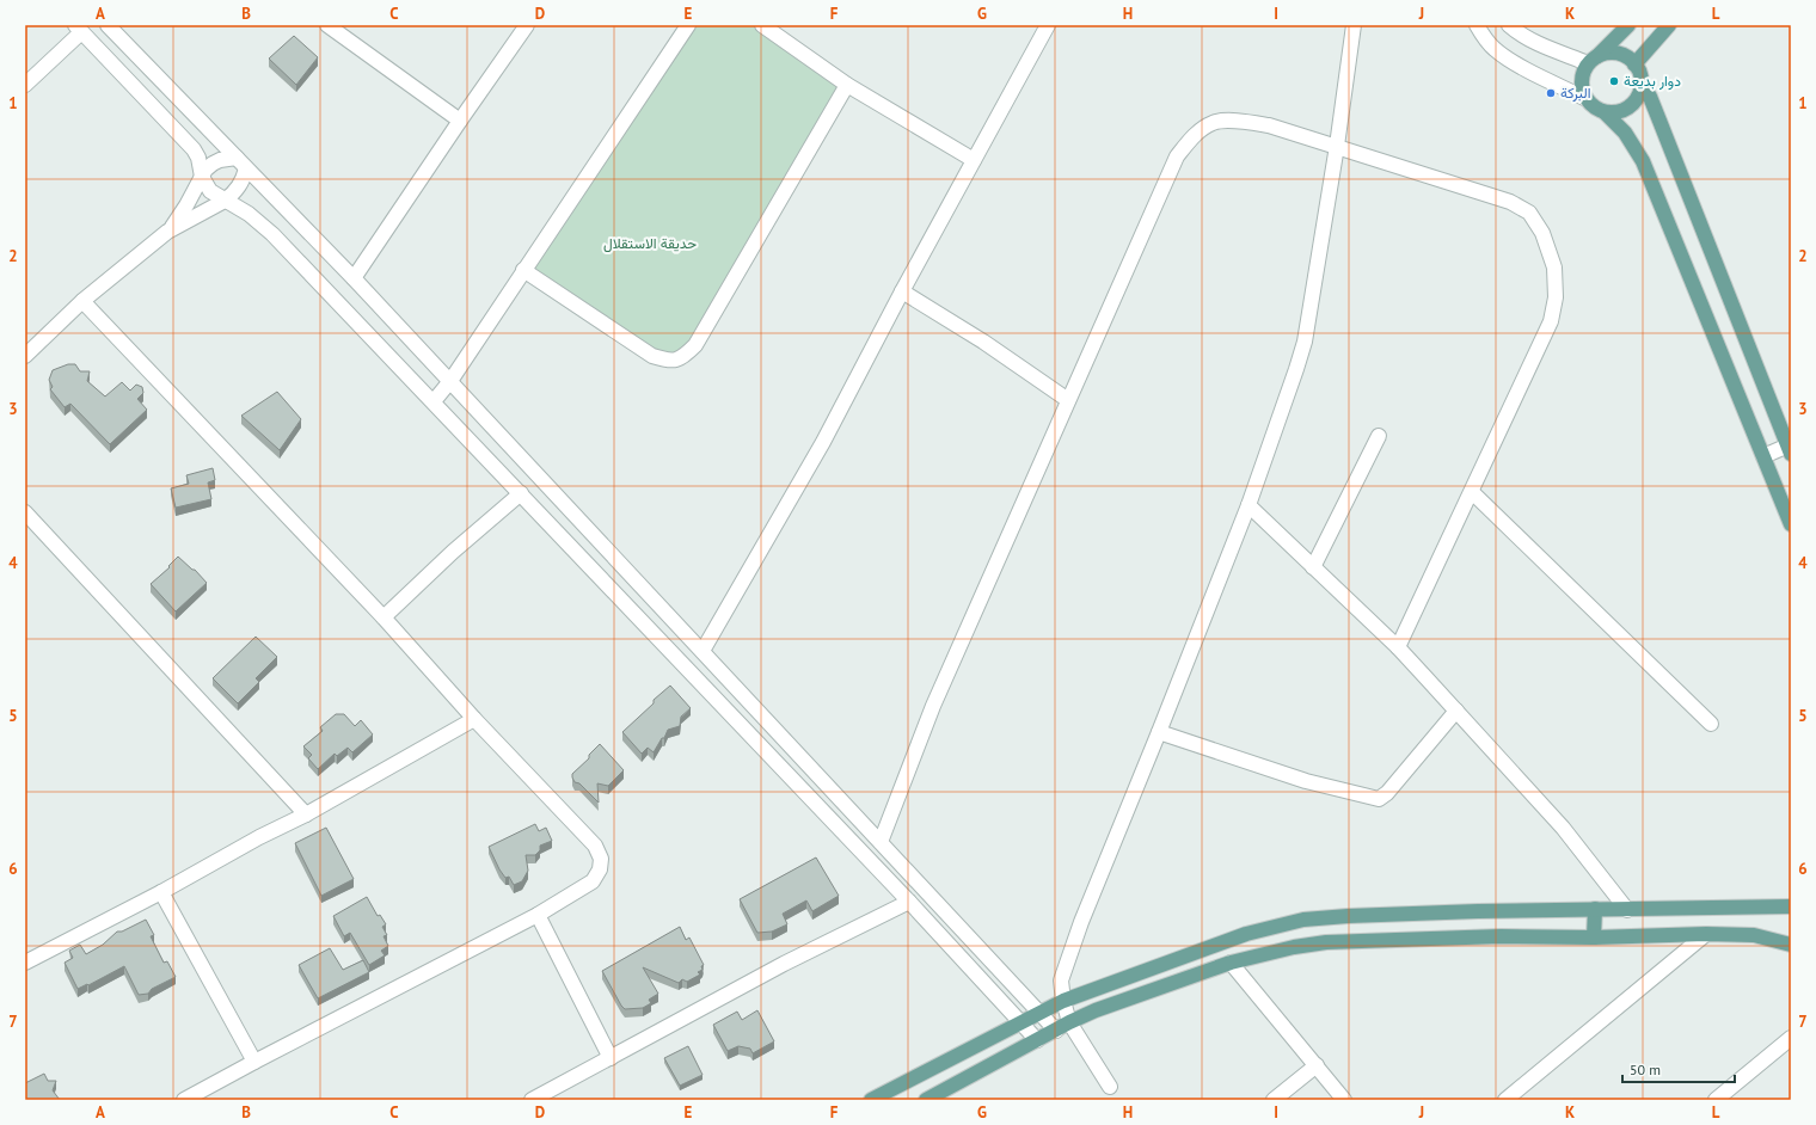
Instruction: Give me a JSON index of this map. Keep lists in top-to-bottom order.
{
  "parks": ["حديقة الاستقلال"],
  "places": ["دوار بديعة", "البركة"],
  "scale_bar": "50 m",
  "grid": {
    "columns": [
      "A",
      "B",
      "C",
      "D",
      "E",
      "F",
      "G",
      "H",
      "I",
      "J",
      "K",
      "L"
    ],
    "rows": [
      "1",
      "2",
      "3",
      "4",
      "5",
      "6",
      "7"
    ]
  }
}
